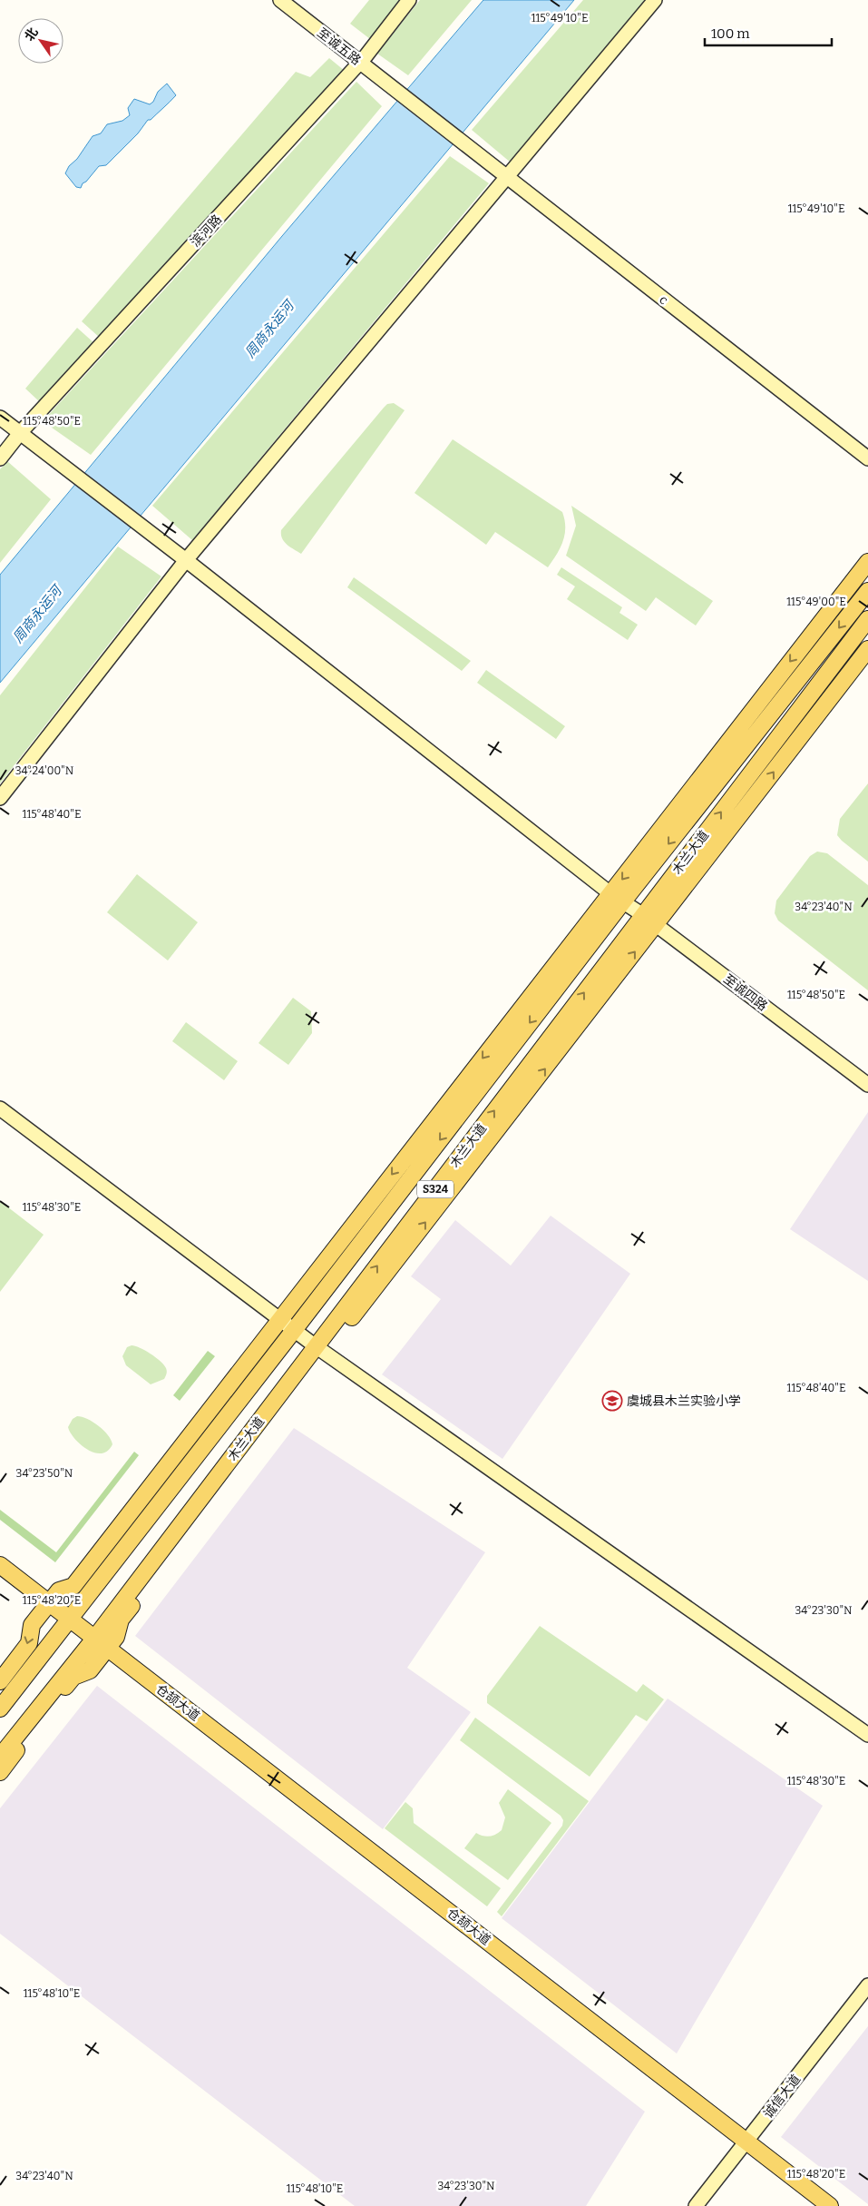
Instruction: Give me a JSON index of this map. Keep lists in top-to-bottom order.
{
  "streets": {
    "main road": ["木兰大道", "S324", "仓颉大道"],
    "street": [
      "至诚五路",
      "滨河路",
      "c",
      "至诚四路",
      "诚信大道"
    ]
  },
  "crossings": [
    ["至诚五路", "滨河路"],
    ["至诚五路", "c"],
    ["滨河路", "至诚四路"],
    ["木兰大道", "至诚四路"],
    ["木兰大道", "仓颉大道"],
    ["仓颉大道", "诚信大道"]
  ],
  "water": ["周商永运河"],
  "places": {
    "school or university": ["虞城县木兰实验小学"]
  },
  "scale_bar": "100 m",
  "north": "top left",
  "coordinates": [
    "115°49'10\"E",
    "115°48'50\"E",
    "115°49'00\"E",
    "34°24'00\"N",
    "115°48'40\"E",
    "34°23'40\"N",
    "115°48'30\"E",
    "34°23'50\"N",
    "115°48'20\"E",
    "34°23'30\"N",
    "115°48'10\"E"
  ]
}
